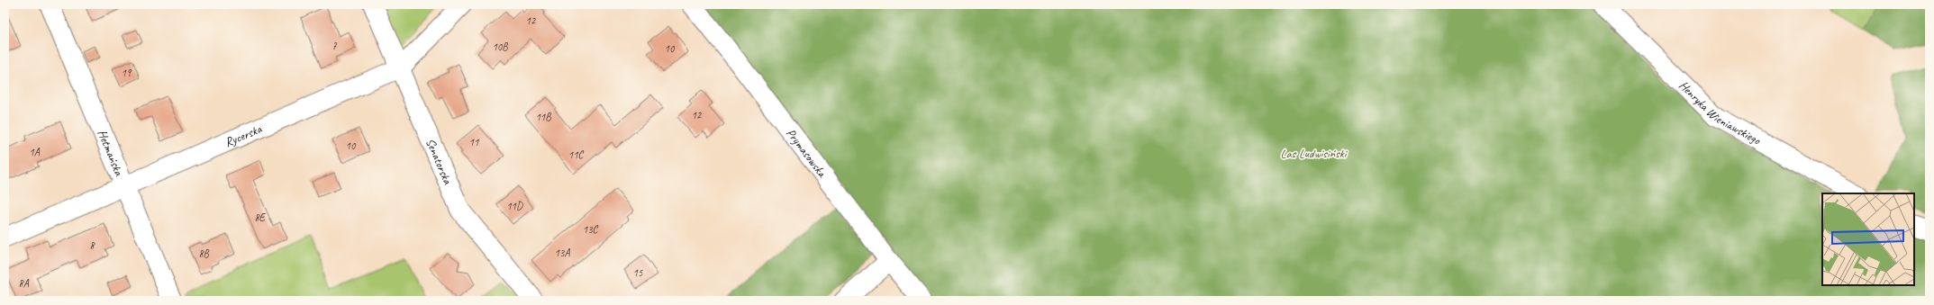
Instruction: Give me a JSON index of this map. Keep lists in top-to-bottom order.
{
  "streets": {
    "street": [
      "Henryka Wieniawskiego",
      "Rycerska",
      "Hetmańska",
      "Prymasowska",
      "Senatorska"
    ]
  },
  "crossings": [
    ["Rycerska", "Hetmańska"],
    ["Rycerska", "Senatorska"]
  ],
  "parks": ["Las Ludwisiński"],
  "house_numbers": [
    "12",
    "7",
    "10B",
    "10",
    "19",
    "12",
    "11B",
    "11",
    "10",
    "1A",
    "11C",
    "11D",
    "8E",
    "13C",
    "8",
    "13A",
    "8B",
    "15",
    "8A"
  ]
}
